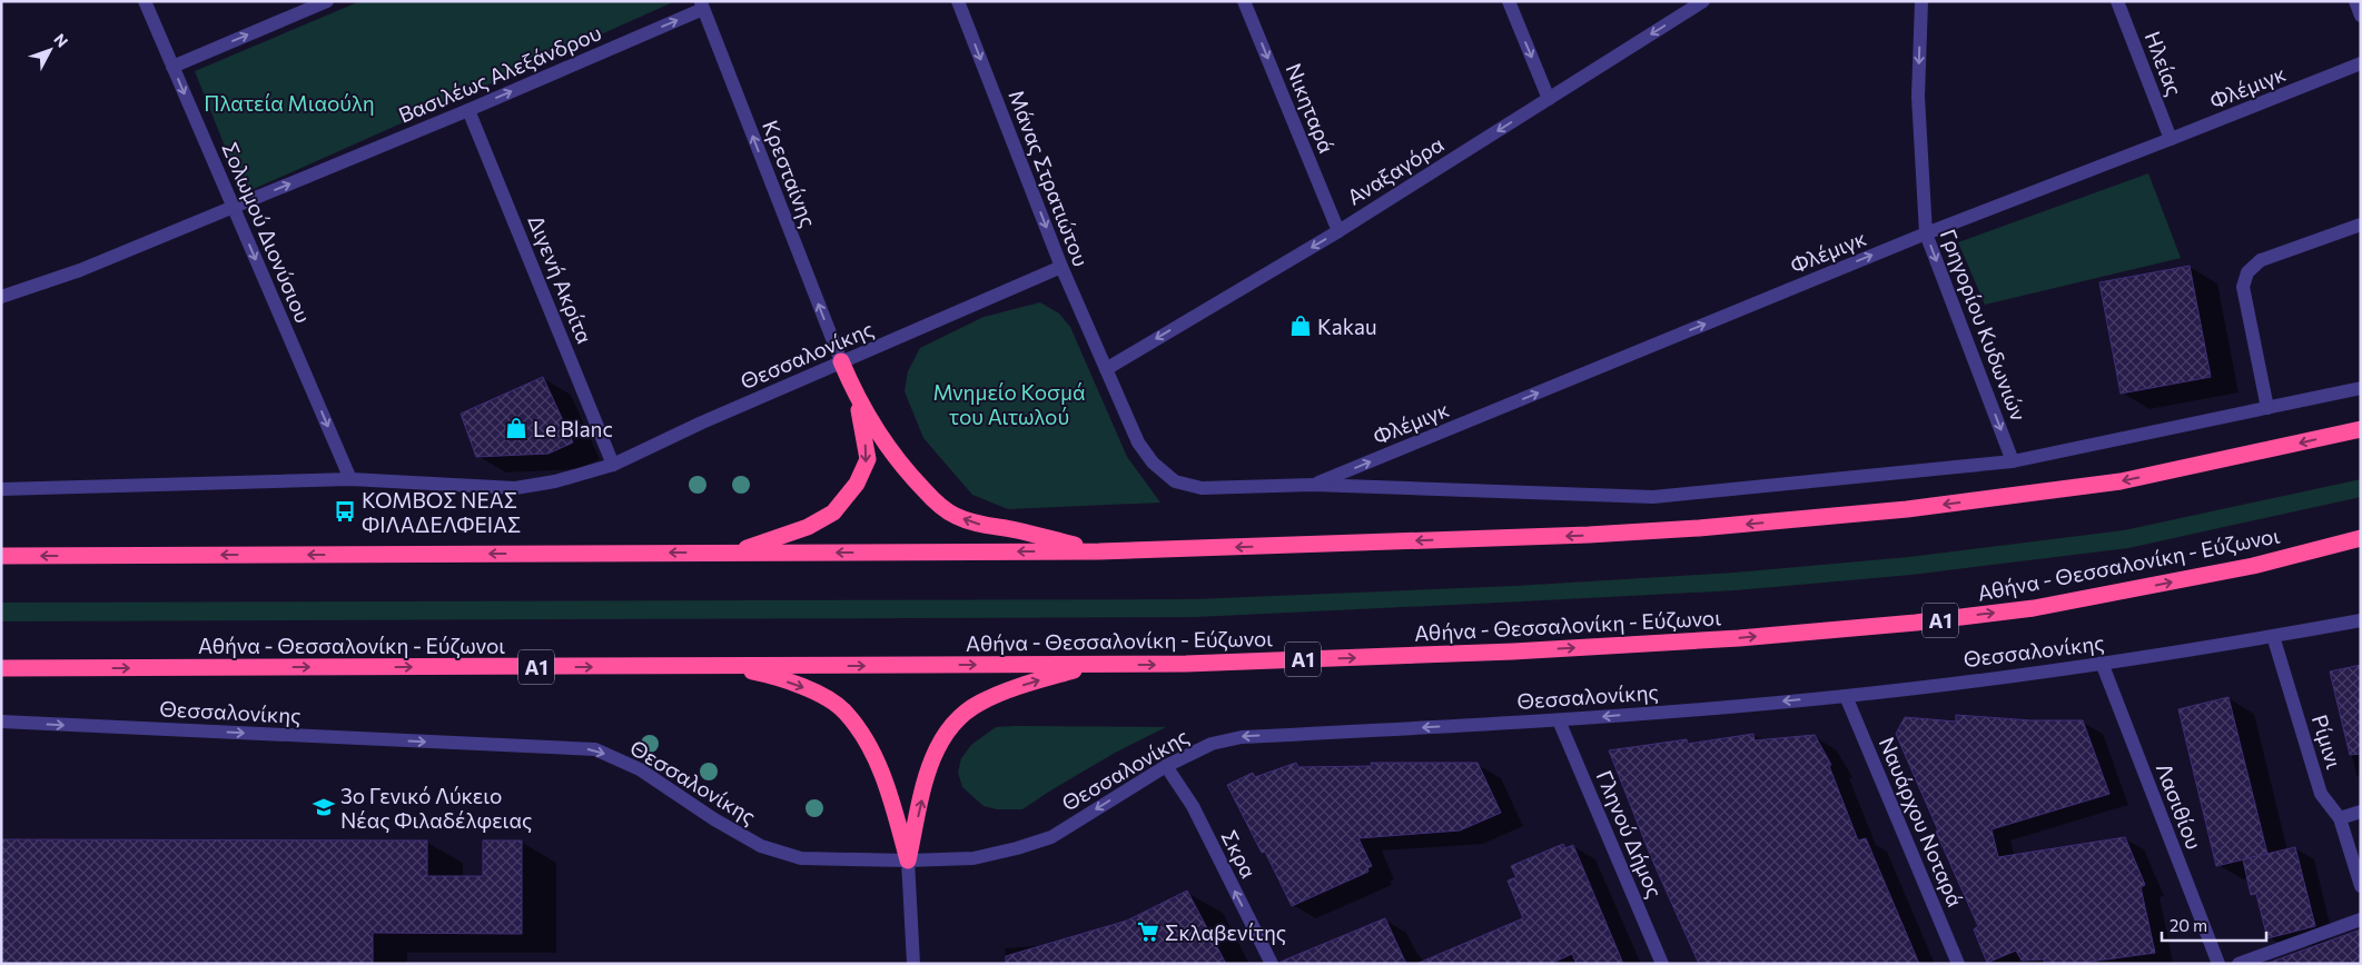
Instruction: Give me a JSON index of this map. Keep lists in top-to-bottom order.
{
  "streets": {
    "highway": ["Αθήνα - Θεσσαλονίκη - Εύζωνοι", "Α1"],
    "street": [
      "Ηλείας",
      "Βασιλέως Αλεξάνδρου",
      "Φλέμιγκ",
      "Νικηταρά",
      "Αναξαγόρα",
      "Κρεσταίνης",
      "Μάνας Στρατιώτου",
      "Σολωμού Διονύσιου",
      "Διγενή Ακρίτα",
      "Γρηγορίου Κυδωνιών",
      "Θεσσαλονίκης",
      "Ρίμινι",
      "Λασιθίου",
      "Ναυάρχου Νοταρά",
      "Γληνού Δήμος",
      "Σκρα"
    ]
  },
  "crossings": [
    ["Ηλείας", "Φλέμιγκ"],
    ["Βασιλέως Αλεξάνδρου", "Κρεσταίνης"],
    ["Βασιλέως Αλεξάνδρου", "Σολωμού Διονύσιου"],
    ["Βασιλέως Αλεξάνδρου", "Διγενή Ακρίτα"],
    ["Φλέμιγκ", "Γρηγορίου Κυδωνιών"],
    ["Νικηταρά", "Αναξαγόρα"],
    ["Αναξαγόρα", "Μάνας Στρατιώτου"],
    ["Κρεσταίνης", "Θεσσαλονίκης"],
    ["Μάνας Στρατιώτου", "Θεσσαλονίκης"],
    ["Σολωμού Διονύσιου", "Θεσσαλονίκης"],
    ["Διγενή Ακρίτα", "Θεσσαλονίκης"],
    ["Θεσσαλονίκης", "Ρίμινι"],
    ["Θεσσαλονίκης", "Λασιθίου"],
    ["Θεσσαλονίκης", "Ναυάρχου Νοταρά"],
    ["Θεσσαλονίκης", "Γληνού Δήμος"],
    ["Θεσσαλονίκης", "Σκρα"]
  ],
  "one_way": [
    "Βασιλέως Αλεξάνδρου",
    "Νικηταρά",
    "Αναξαγόρα",
    "Κρεσταίνης",
    "Μάνας Στρατιώτου",
    "Σολωμού Διονύσιου",
    "Γρηγορίου Κυδωνιών",
    "Σκρα"
  ],
  "parks": ["Πλατεία Μιαούλη", "Μνημείο Κοσμά του Αιτωλού"],
  "places": {
    "shop": ["Kakau", "Le Blanc"],
    "bus stop": ["ΚΟΜΒΟΣ ΝΕΑΣ ΦΙΛΑΔΕΛΦΕΙΑΣ"],
    "school or university": ["3ο Γενικό Λύκειο Νέας Φιλαδέλφειας"],
    "supermarket": ["Σκλαβενίτης"]
  },
  "scale_bar": "20 m",
  "north": "top right"
}
